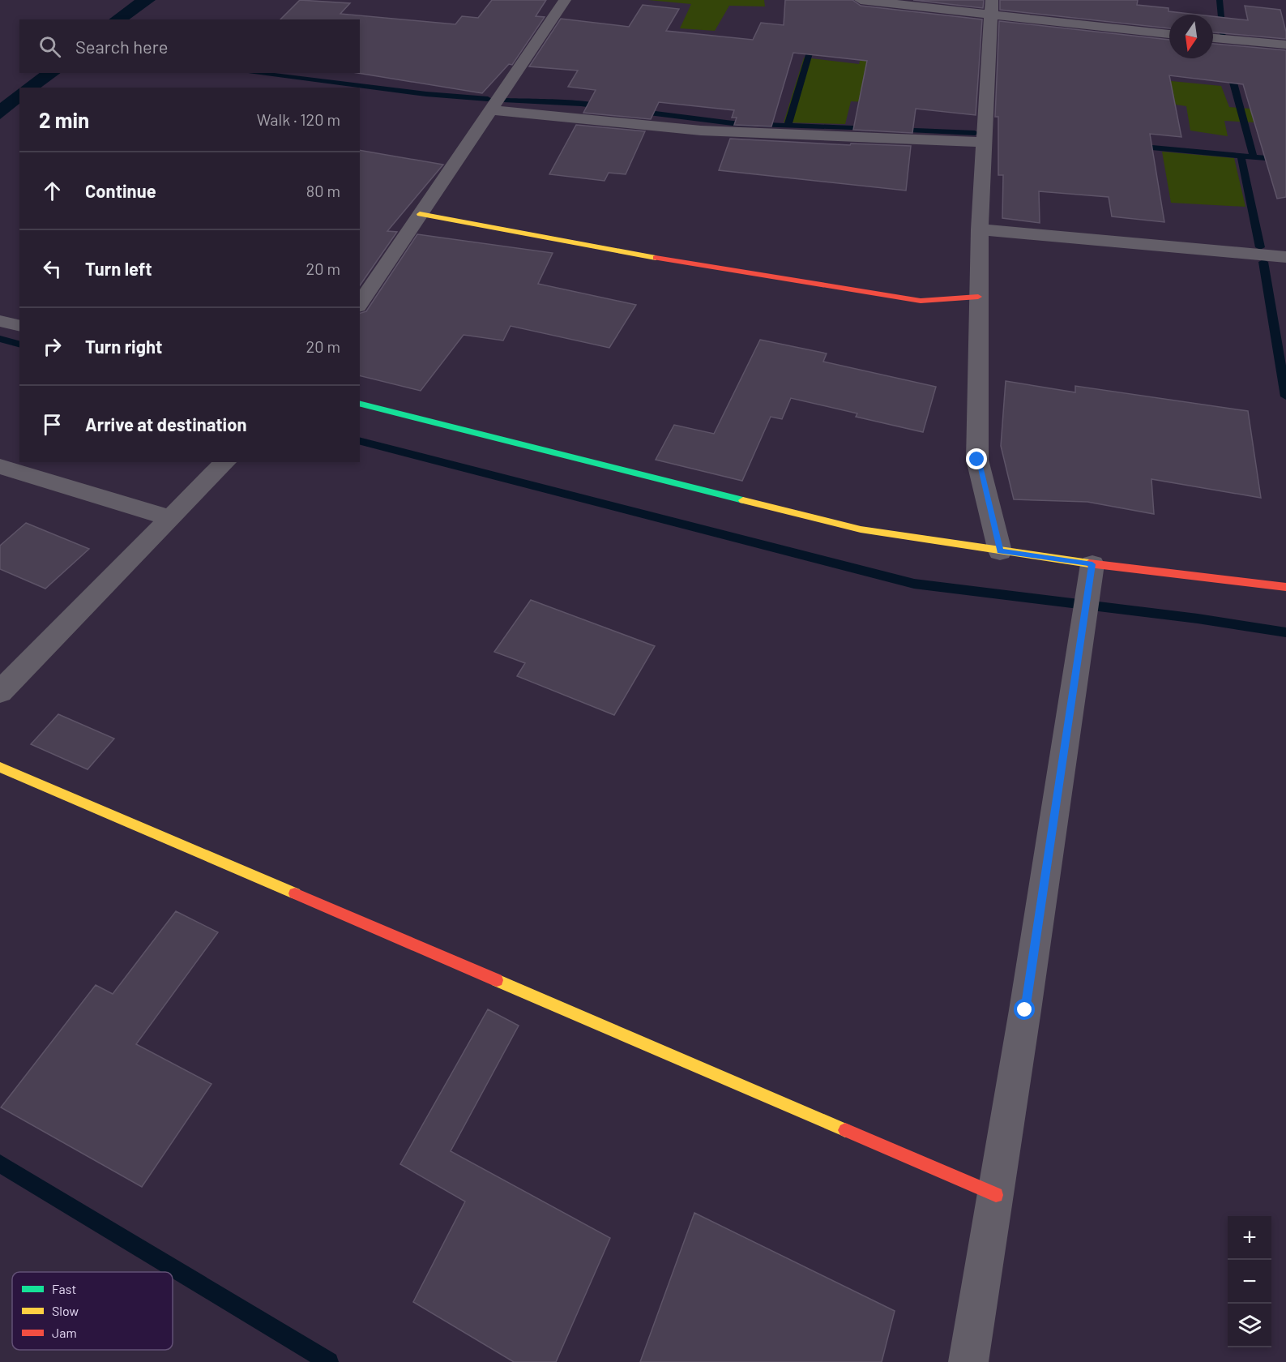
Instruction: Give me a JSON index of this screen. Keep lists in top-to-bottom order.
{
  "legend": ["Fast", "Slow", "Jam"],
  "north": "bottom",
  "page": {
    "search": "Search here",
    "heading": ["2 min", "Walk · 120 m"],
    "list": [
      ["Continue", "80 m"],
      ["Turn left", "20 m"],
      ["Turn right", "20 m"],
      "Arrive at destination"
    ],
    "map_buttons": ["+", "−"]
  }
}
